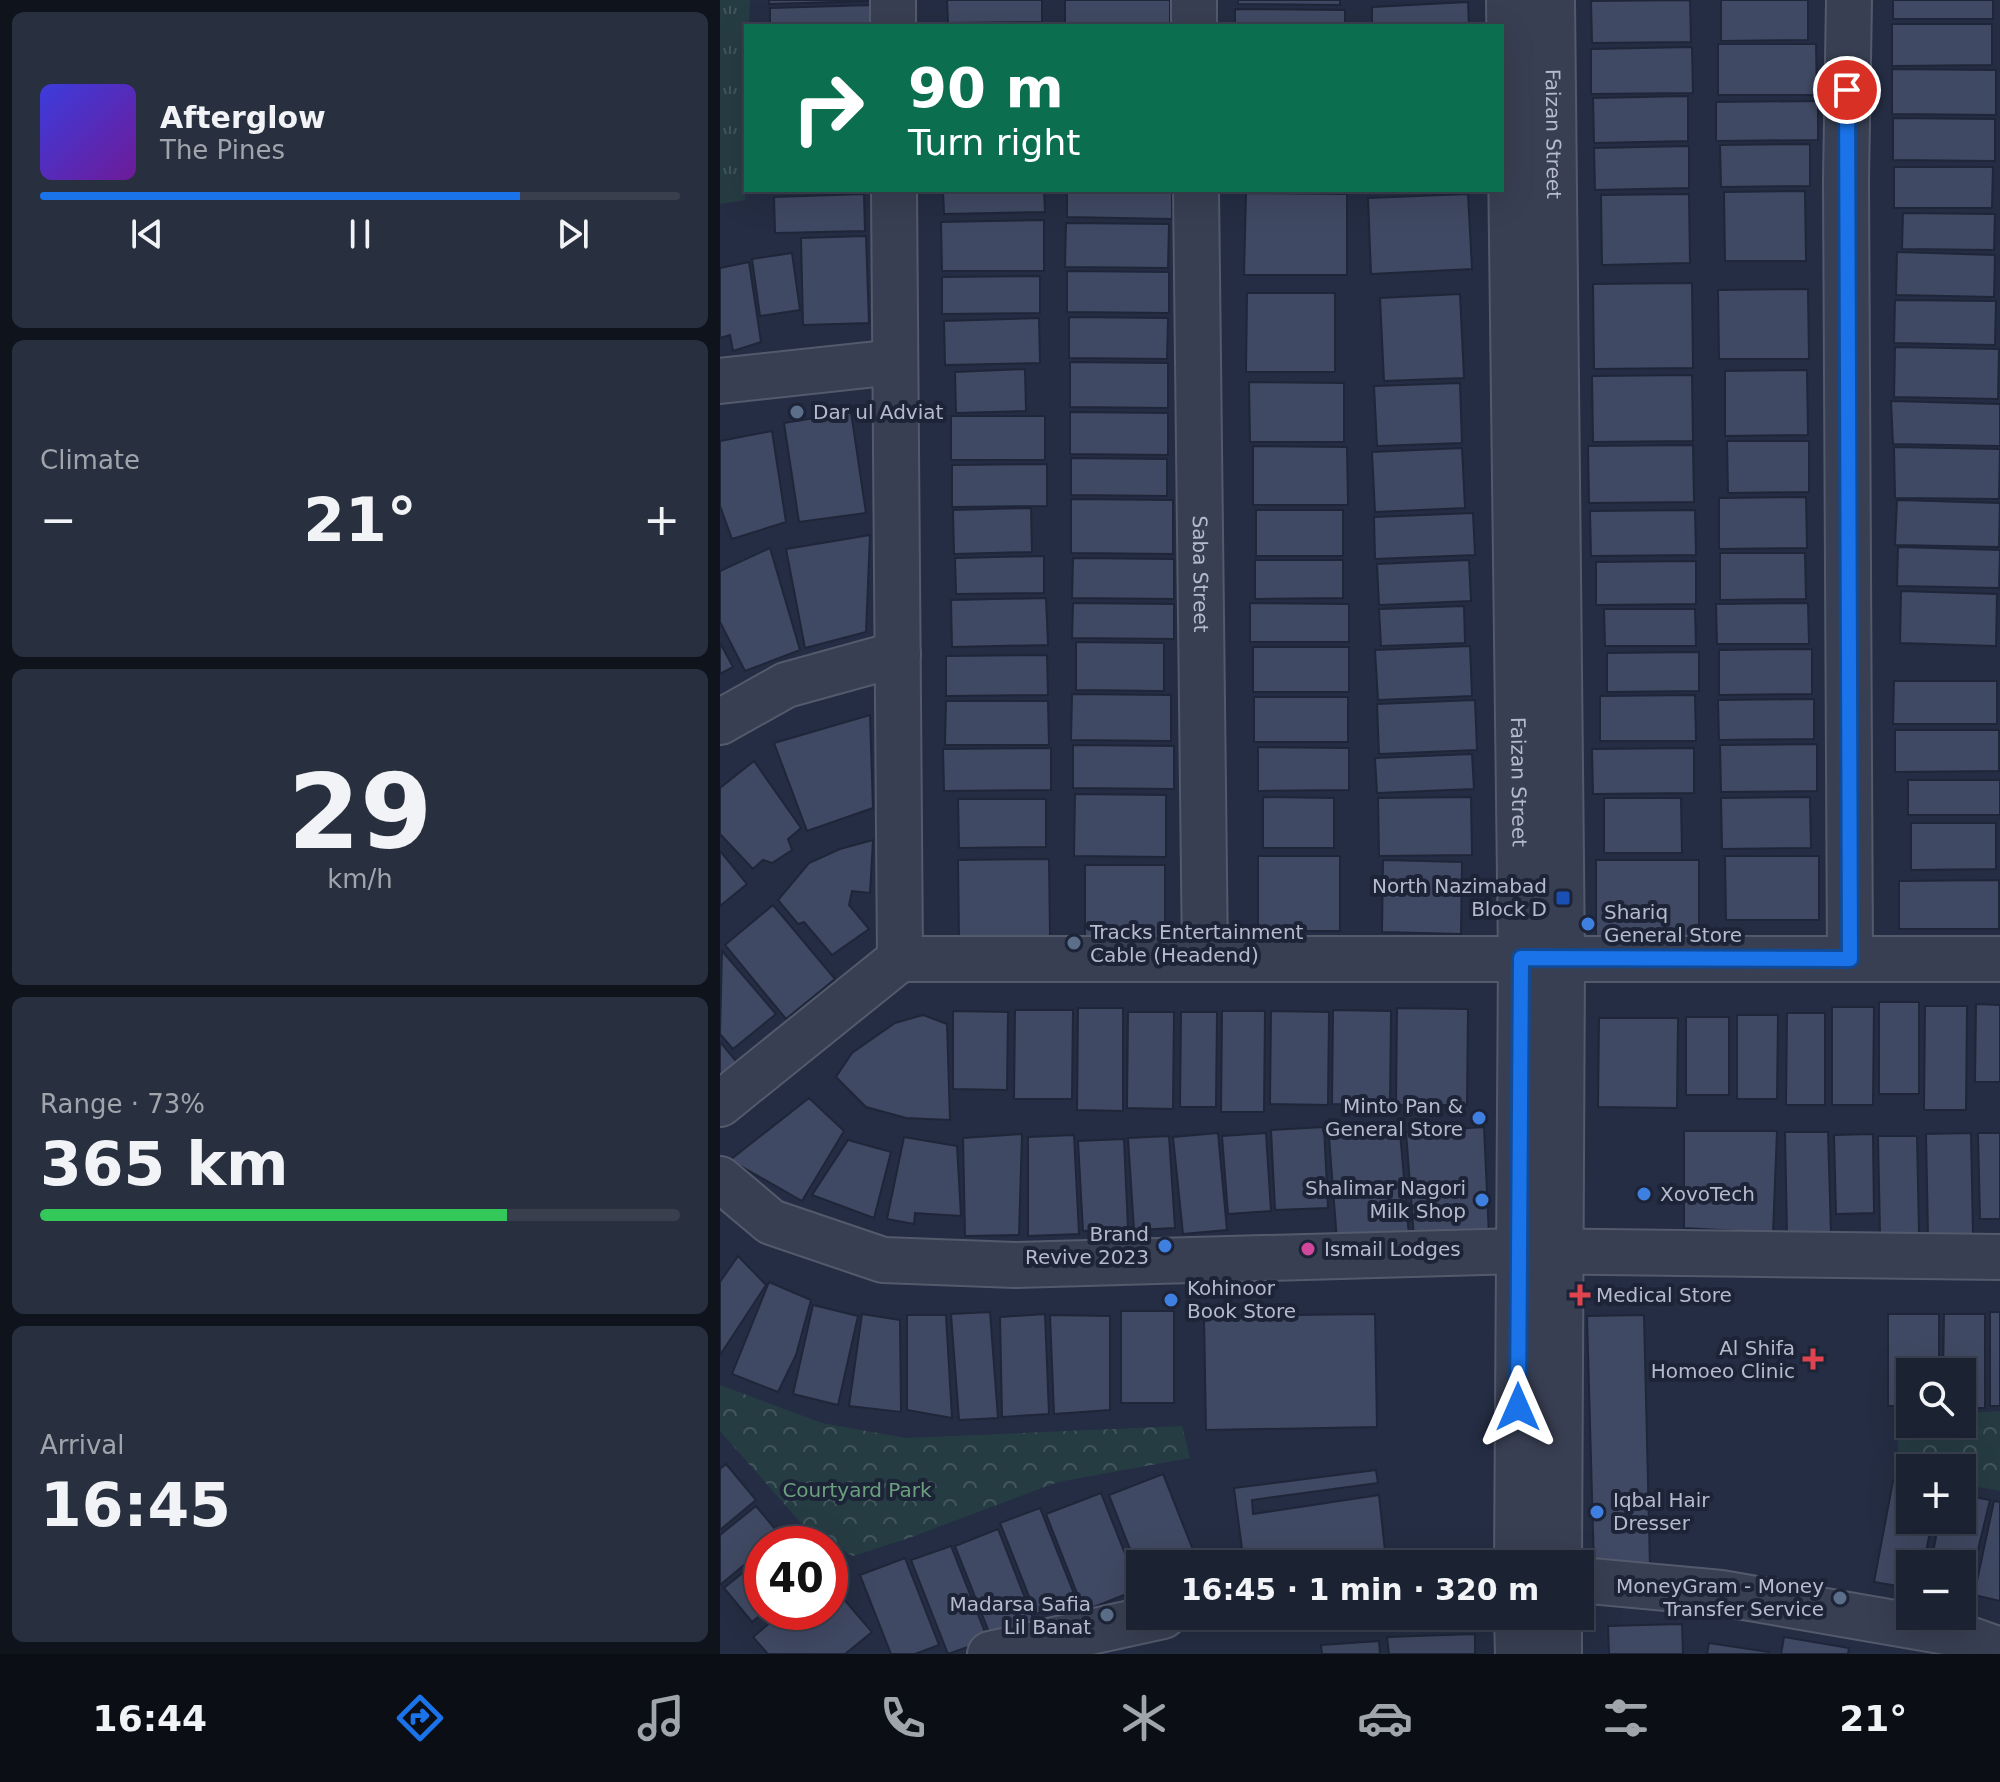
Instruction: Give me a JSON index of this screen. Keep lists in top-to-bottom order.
{
  "streets": {
    "street": ["Faizan Street", "Saba Street"]
  },
  "parks": ["Courtyard Park"],
  "places": {
    "other": [
      "Dar ul Adviat",
      "Shariq General Store",
      "Tracks Entertainment Cable (Headend)",
      "Minto Pan & General Store",
      "XovoTech",
      "Shalimar Nagori Milk Shop",
      "Brand Revive 2023",
      "Ismail Lodges",
      "Kohinoor Book Store",
      "Iqbal Hair Dresser",
      "MoneyGram - Money Transfer Service",
      "Madarsa Safia Lil Banat"
    ],
    "transit": ["North Nazimabad Block D"],
    "health": ["Medical Store", "Al Shifa Homoeo Clinic"]
  },
  "page": {
    "turn": ["90 m", "Turn right"],
    "song": ["Afterglow", "The Pines"],
    "tile": [
      "Climate",
      ["29", "km/h"],
      ["Range · 73%", "365 km"],
      ["Arrival", "16:45"]
    ],
    "heat": ["−", "21°", "+"],
    "map_buttons": ["+", "−"],
    "limit": "40",
    "trip": "16:45 · 1 min · 320 m",
    "tabs": ["16:44", "21°"]
  }
}
